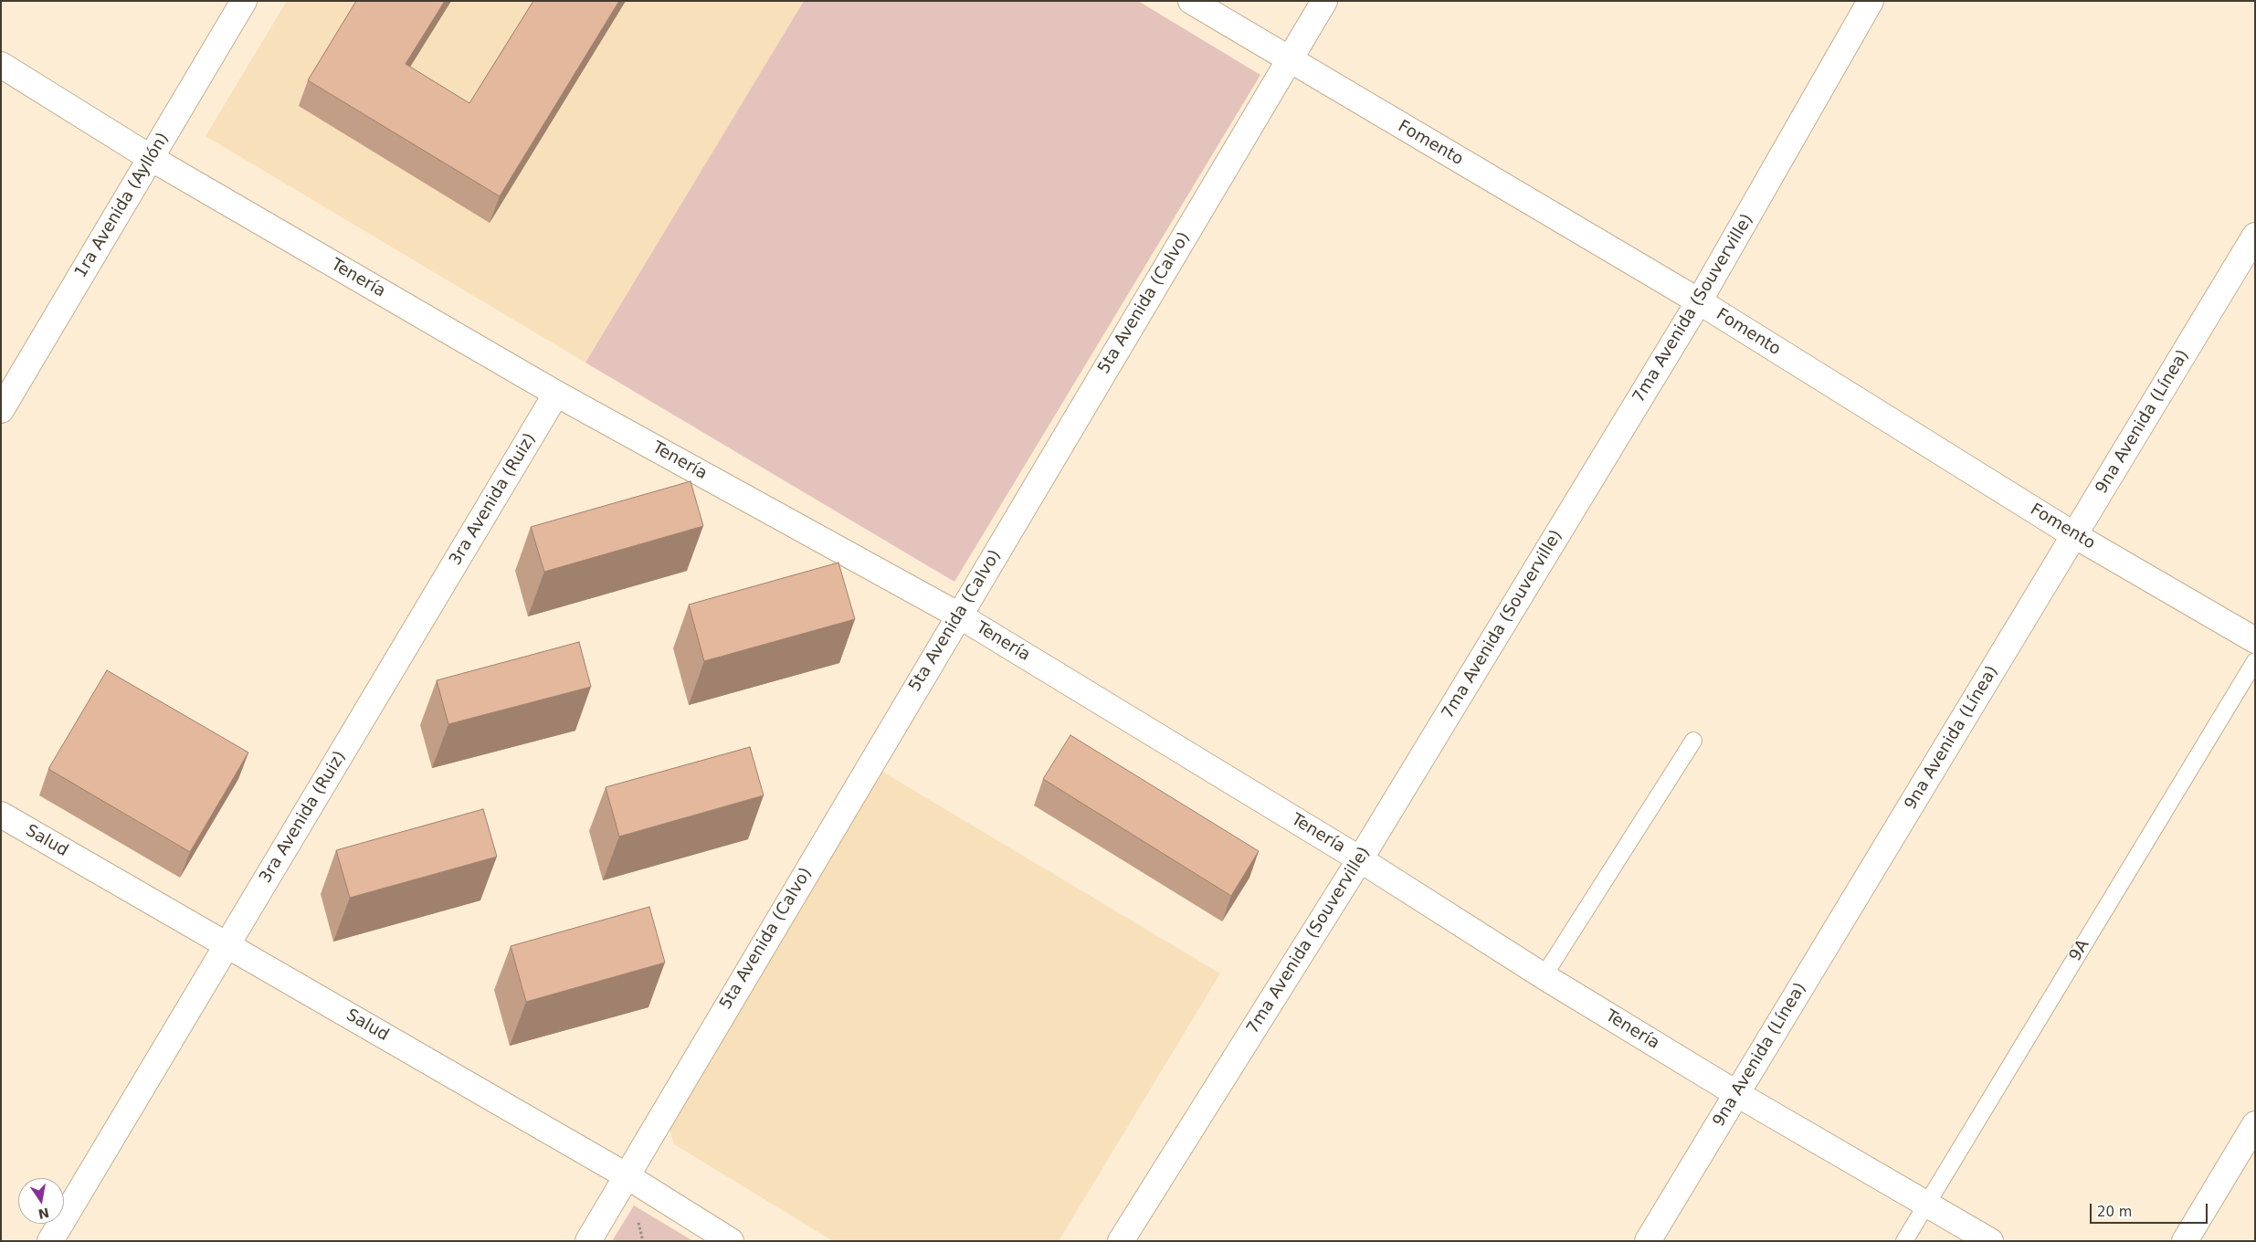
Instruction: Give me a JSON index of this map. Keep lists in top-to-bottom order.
{
  "streets": {
    "street": [
      "Fomento",
      "1ra Avenida (Ayllón)",
      "Tenería",
      "5ta Avenida (Calvo)",
      "7ma Avenida (Souverville)",
      "9na Avenida (Línea)",
      "3ra Avenida (Ruiz)",
      "Salud"
    ],
    "lane": ["9A"]
  },
  "crossings": [
    ["Fomento", "5ta Avenida (Calvo)"],
    ["Fomento", "7ma Avenida (Souverville)"],
    ["Fomento", "9na Avenida (Línea)"],
    ["1ra Avenida (Ayllón)", "Tenería"],
    ["Tenería", "5ta Avenida (Calvo)"],
    ["Tenería", "7ma Avenida (Souverville)"],
    ["Tenería", "9na Avenida (Línea)"],
    ["Tenería", "3ra Avenida (Ruiz)"],
    ["Tenería", "9A"],
    ["5ta Avenida (Calvo)", "Salud"],
    ["3ra Avenida (Ruiz)", "Salud"]
  ],
  "scale_bar": "20 m",
  "north": "bottom"
}
